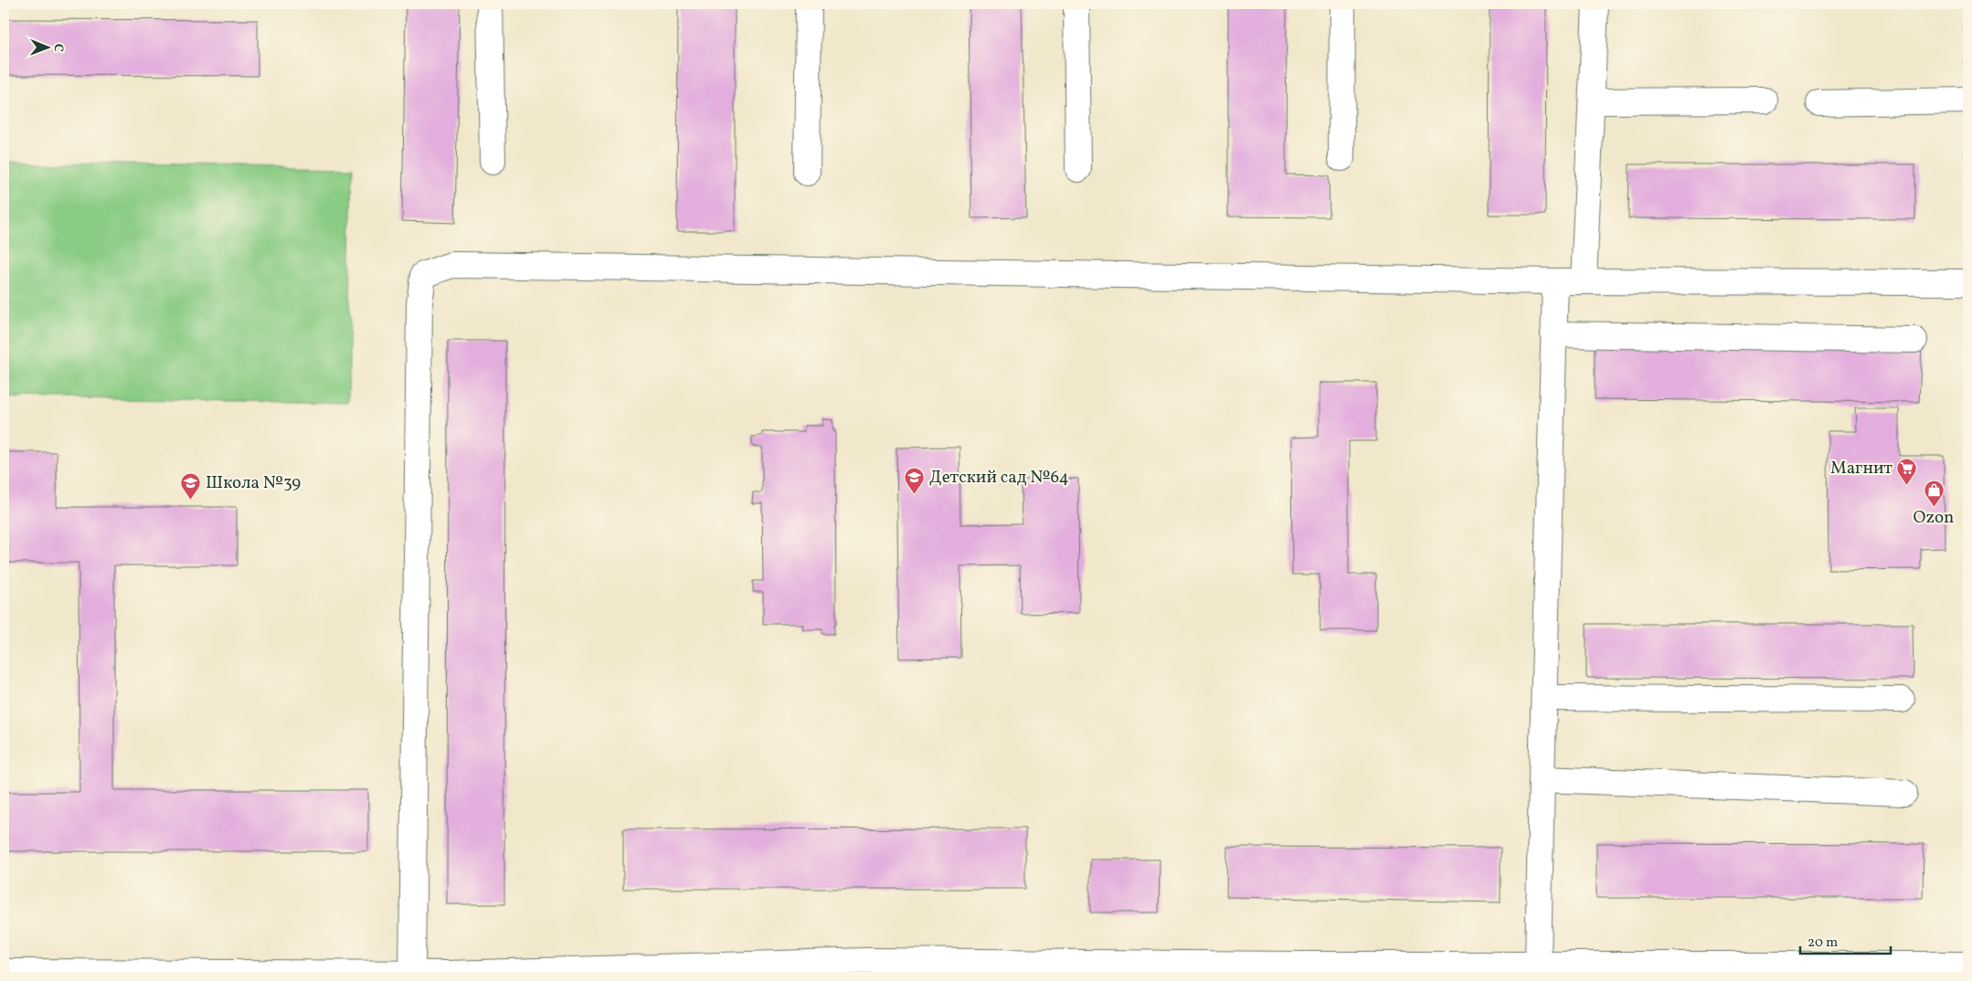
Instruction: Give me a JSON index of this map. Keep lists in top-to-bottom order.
{
  "places": {
    "supermarket": ["Магнит"],
    "school or university": ["Детский сад №64", "Школа №39"],
    "shop": ["Ozon"]
  },
  "scale_bar": "20 m",
  "north": "right"
}
